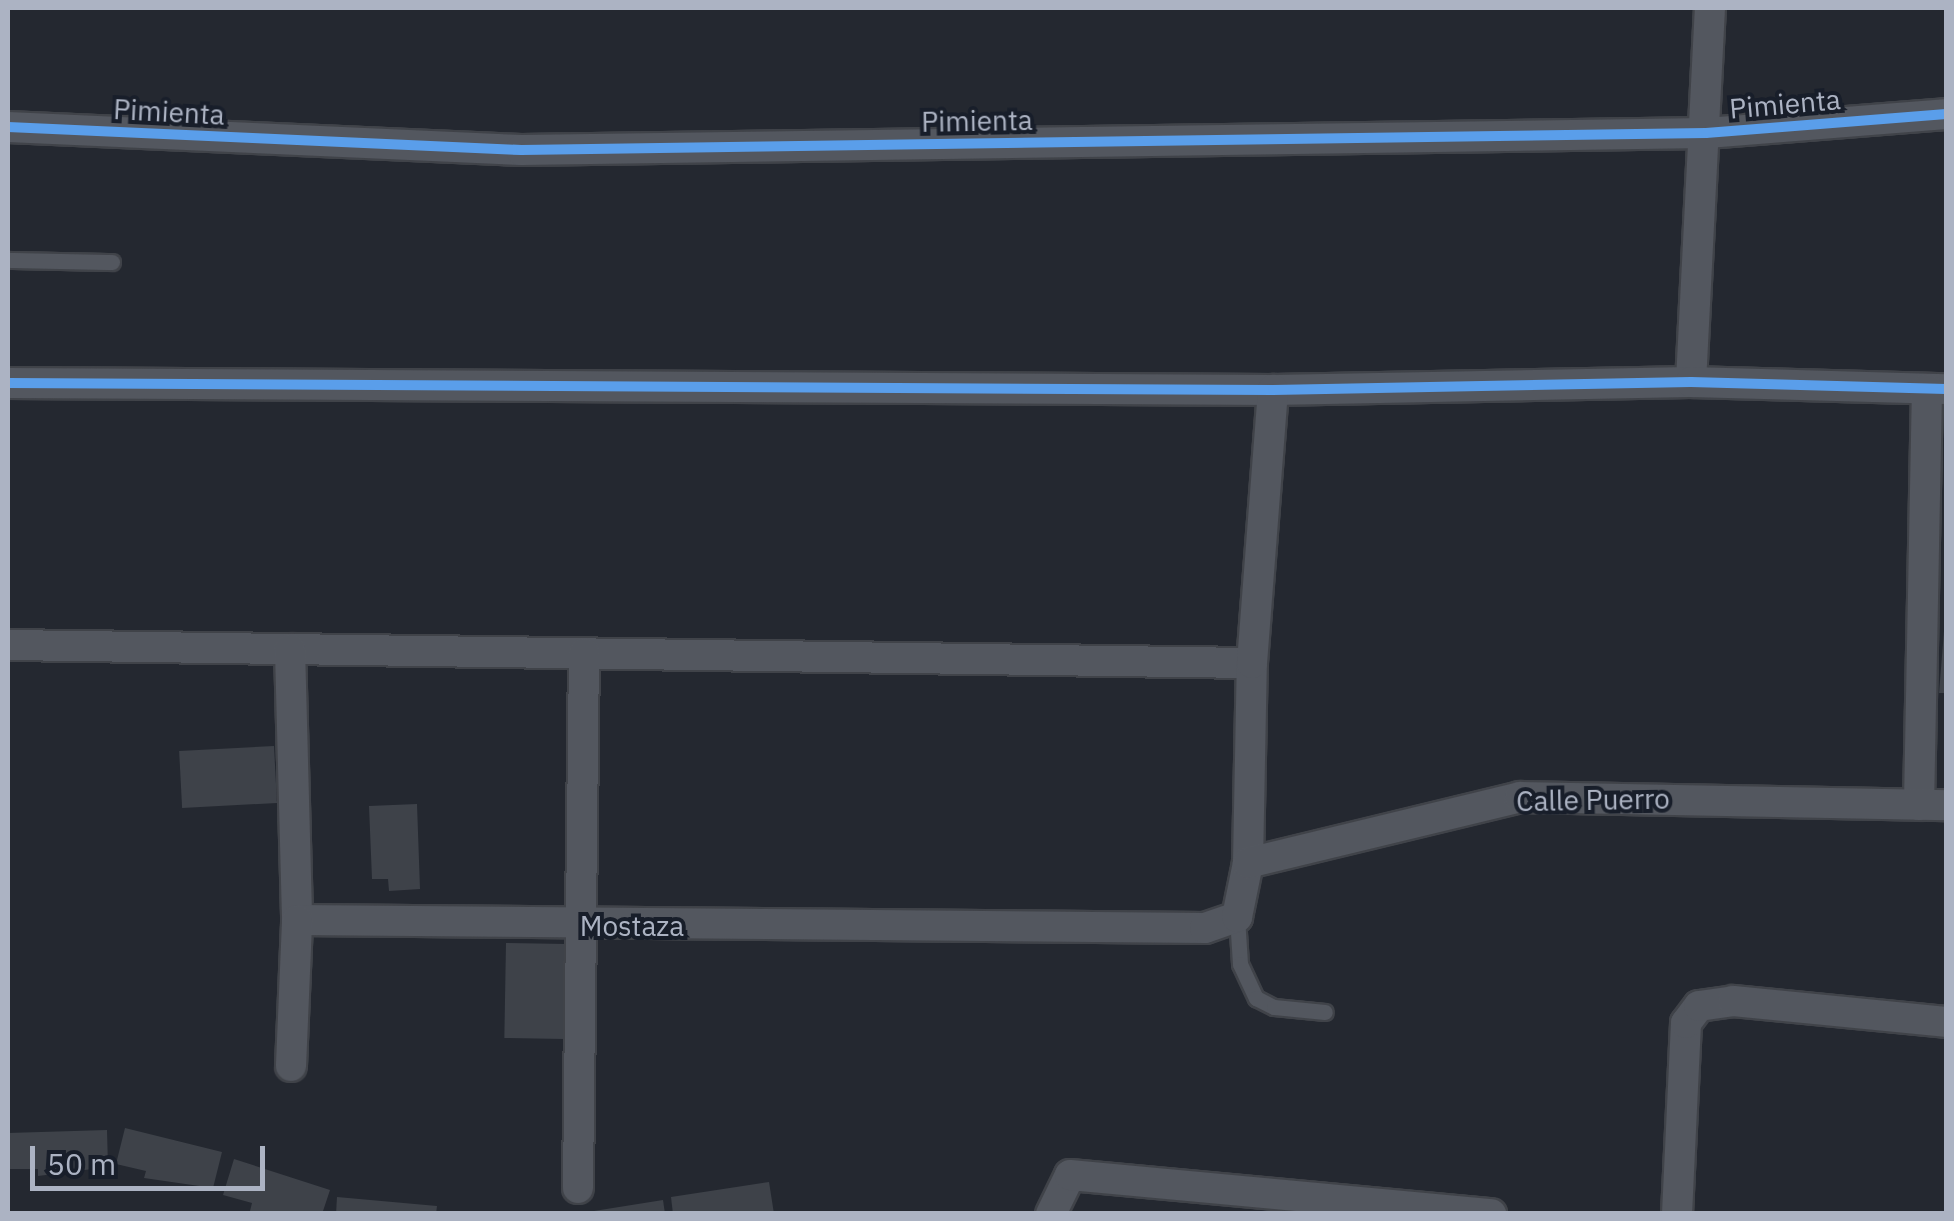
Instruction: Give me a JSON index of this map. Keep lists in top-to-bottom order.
{
  "streets": {
    "street": ["Pimienta", "Calle Puerro", "Mostaza"]
  },
  "scale_bar": "50 m"
}
